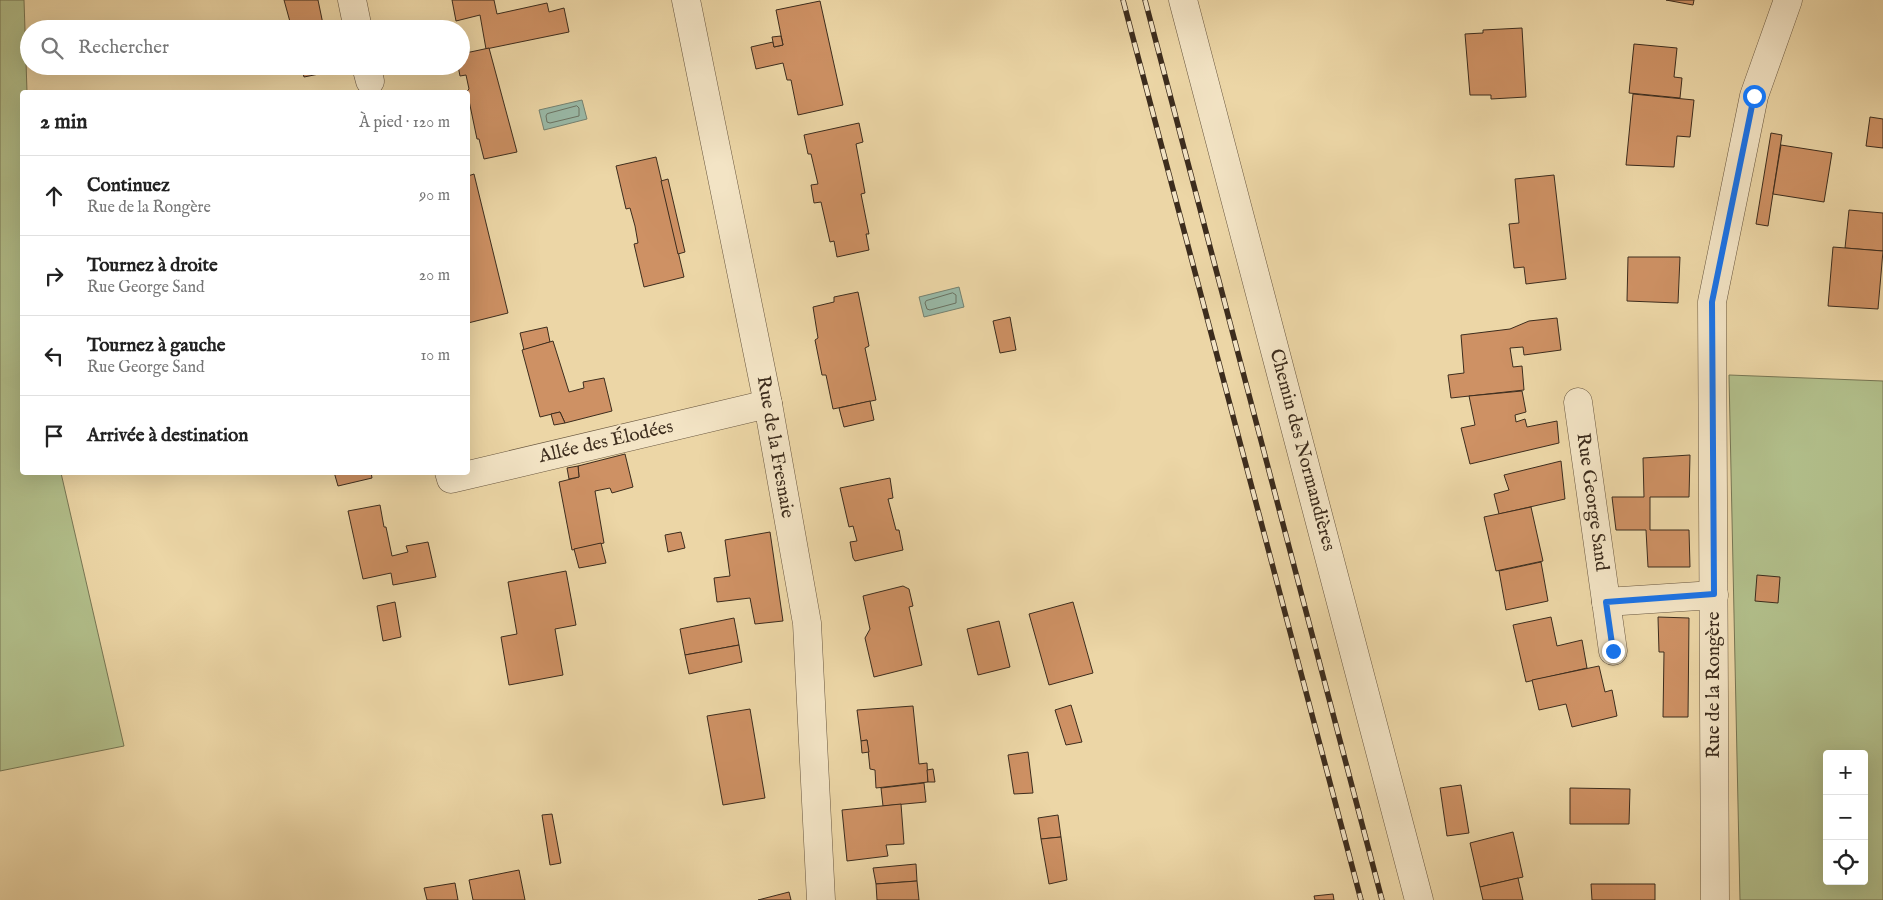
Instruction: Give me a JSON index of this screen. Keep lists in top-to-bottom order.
{
  "streets": {
    "street": [
      "Allée des Élodées",
      "Rue de la Fresnaie",
      "Chemin des Normandières",
      "Rue George Sand",
      "Rue de la Rongère"
    ]
  },
  "crossings": [
    ["Allée des Élodées", "Rue de la Fresnaie"]
  ],
  "page": {
    "search": "Rechercher",
    "heading": ["2 min", "À pied · 120 m"],
    "list": [
      ["Continuez", "Rue de la Rongère", "90 m"],
      ["Tournez à droite", "Rue George Sand", "20 m"],
      ["Tournez à gauche", "Rue George Sand", "10 m"],
      "Arrivée à destination"
    ],
    "map_buttons": ["+", "−"]
  }
}
